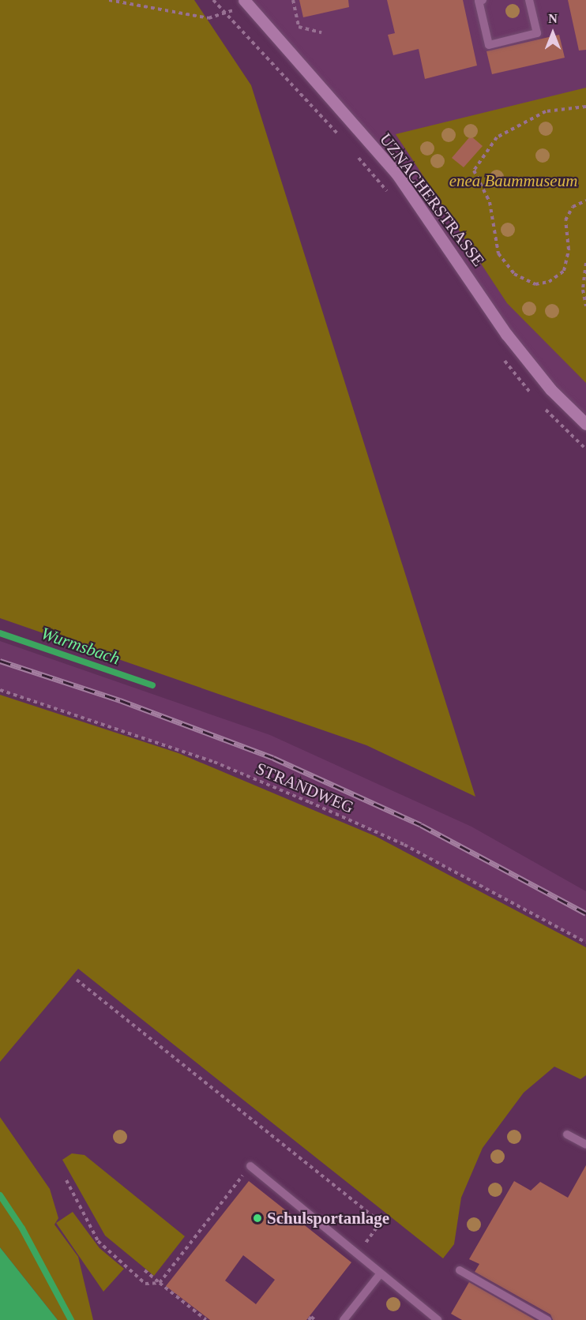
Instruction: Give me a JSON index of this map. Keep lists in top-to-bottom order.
{
  "streets": {
    "main road": ["UZNACHERSTRASSE"],
    "path": ["STRANDWEG"]
  },
  "water": ["Wurmsbach"],
  "parks": ["enea Baummuseum"],
  "places": ["Schulsportanlage"],
  "north": "top"
}
